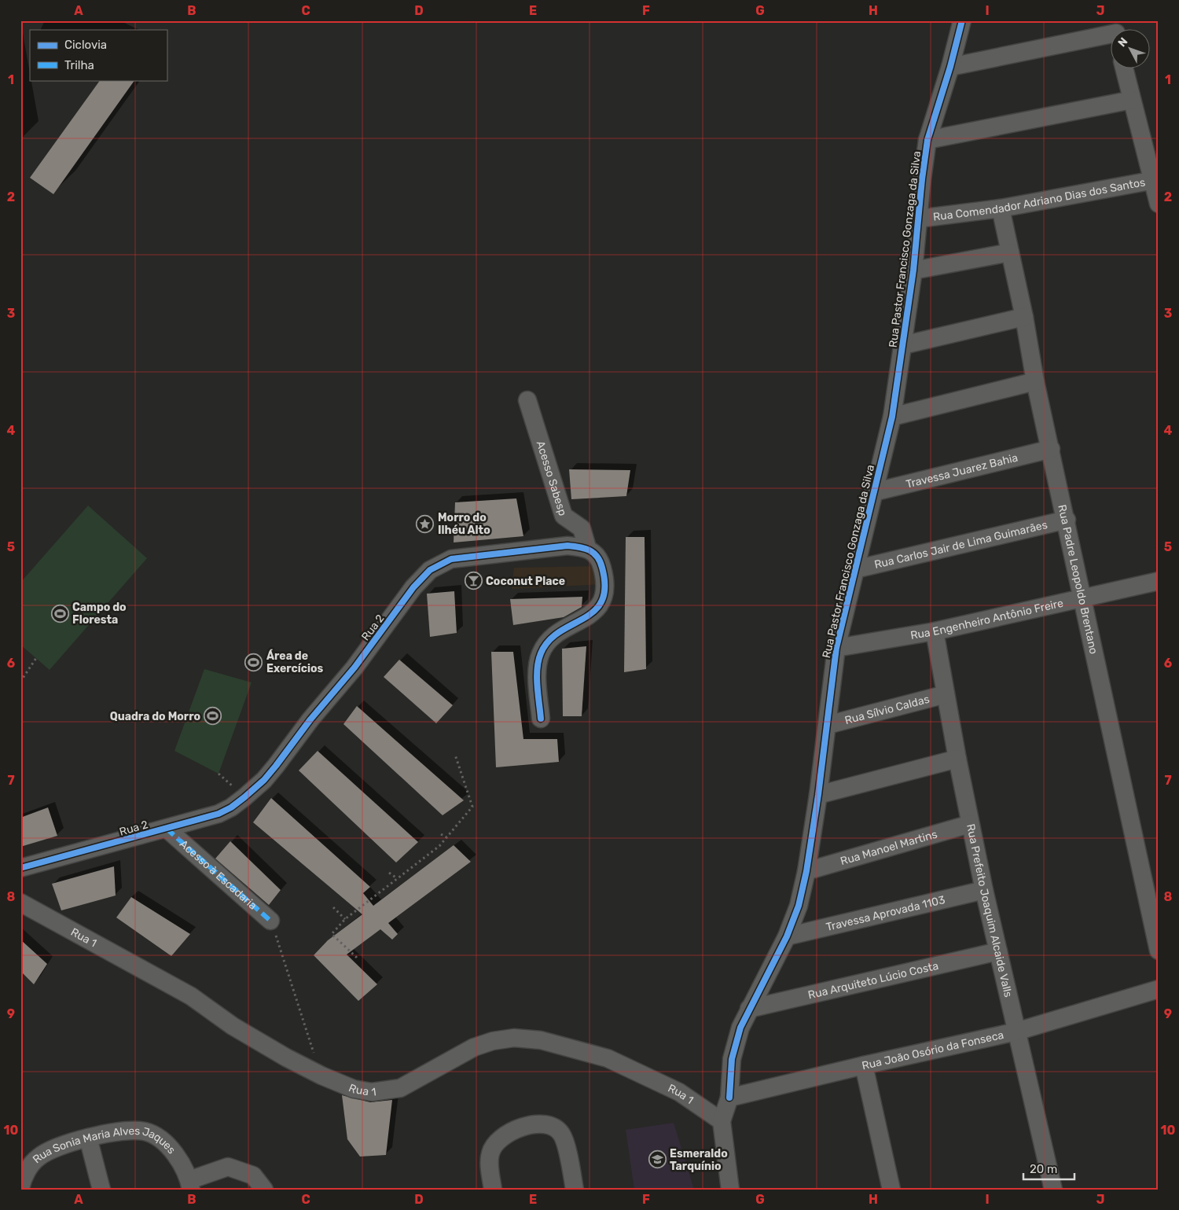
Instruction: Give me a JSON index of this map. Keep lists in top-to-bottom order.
{
  "streets": {
    "street": [
      "Rua Comendador Adriano Dias dos Santos",
      "Rua Pastor Francisco Gonzaga da Silva",
      "Travessa Juarez Bahia",
      "Acesso Sabesp",
      "Rua Carlos Jair de Lima Guimarães",
      "Rua Padre Leopoldo Brentano",
      "Rua Engenheiro Antônio Freire",
      "Rua 2",
      "Rua Sílvio Caldas",
      "Rua Manoel Martins",
      "Acesso à Escadaria",
      "Rua Prefeito Joaquim Alcaide Valls",
      "Travessa Aprovada 1103",
      "Rua 1",
      "Rua Arquiteto Lúcio Costa",
      "Rua João Osório da Fonseca",
      "Rua Sonia Maria Alves Jaques"
    ]
  },
  "crossings": [
    ["Rua Comendador Adriano Dias dos Santos", "Rua Pastor Francisco Gonzaga da Silva"],
    ["Rua Comendador Adriano Dias dos Santos", "Rua Padre Leopoldo Brentano"],
    ["Rua Pastor Francisco Gonzaga da Silva", "Travessa Juarez Bahia"],
    ["Rua Pastor Francisco Gonzaga da Silva", "Rua Carlos Jair de Lima Guimarães"],
    ["Rua Pastor Francisco Gonzaga da Silva", "Rua Engenheiro Antônio Freire"],
    ["Rua Pastor Francisco Gonzaga da Silva", "Rua Sílvio Caldas"],
    ["Rua Pastor Francisco Gonzaga da Silva", "Rua Manoel Martins"],
    ["Rua Pastor Francisco Gonzaga da Silva", "Travessa Aprovada 1103"],
    ["Rua Pastor Francisco Gonzaga da Silva", "Rua Arquiteto Lúcio Costa"],
    ["Rua Pastor Francisco Gonzaga da Silva", "Rua João Osório da Fonseca"],
    ["Travessa Juarez Bahia", "Rua Padre Leopoldo Brentano"],
    ["Acesso Sabesp", "Rua 2"],
    ["Rua Carlos Jair de Lima Guimarães", "Rua Padre Leopoldo Brentano"],
    ["Rua Padre Leopoldo Brentano", "Rua Engenheiro Antônio Freire"],
    ["Rua Engenheiro Antônio Freire", "Rua Prefeito Joaquim Alcaide Valls"],
    ["Rua 2", "Acesso à Escadaria"],
    ["Rua Sílvio Caldas", "Rua Prefeito Joaquim Alcaide Valls"],
    ["Rua Manoel Martins", "Rua Prefeito Joaquim Alcaide Valls"],
    ["Rua Prefeito Joaquim Alcaide Valls", "Travessa Aprovada 1103"],
    ["Rua Prefeito Joaquim Alcaide Valls", "Rua Arquiteto Lúcio Costa"],
    ["Rua Prefeito Joaquim Alcaide Valls", "Rua João Osório da Fonseca"]
  ],
  "places": {
    "place": ["Morro do Ilhéu Alto"],
    "bar": ["Coconut Place"],
    "sports": ["Campo do Floresta", "Área de Exercícios", "Quadra do Morro"],
    "school or university": ["Esmeraldo Tarquínio"]
  },
  "legend": ["Ciclovia", "Trilha"],
  "scale_bar": "20 m",
  "north": "top left",
  "grid": {
    "columns": [
      "A",
      "B",
      "C",
      "D",
      "E",
      "F",
      "G",
      "H",
      "I",
      "J"
    ],
    "rows": [
      "1",
      "2",
      "3",
      "4",
      "5",
      "6",
      "7",
      "8",
      "9",
      "10"
    ]
  }
}
